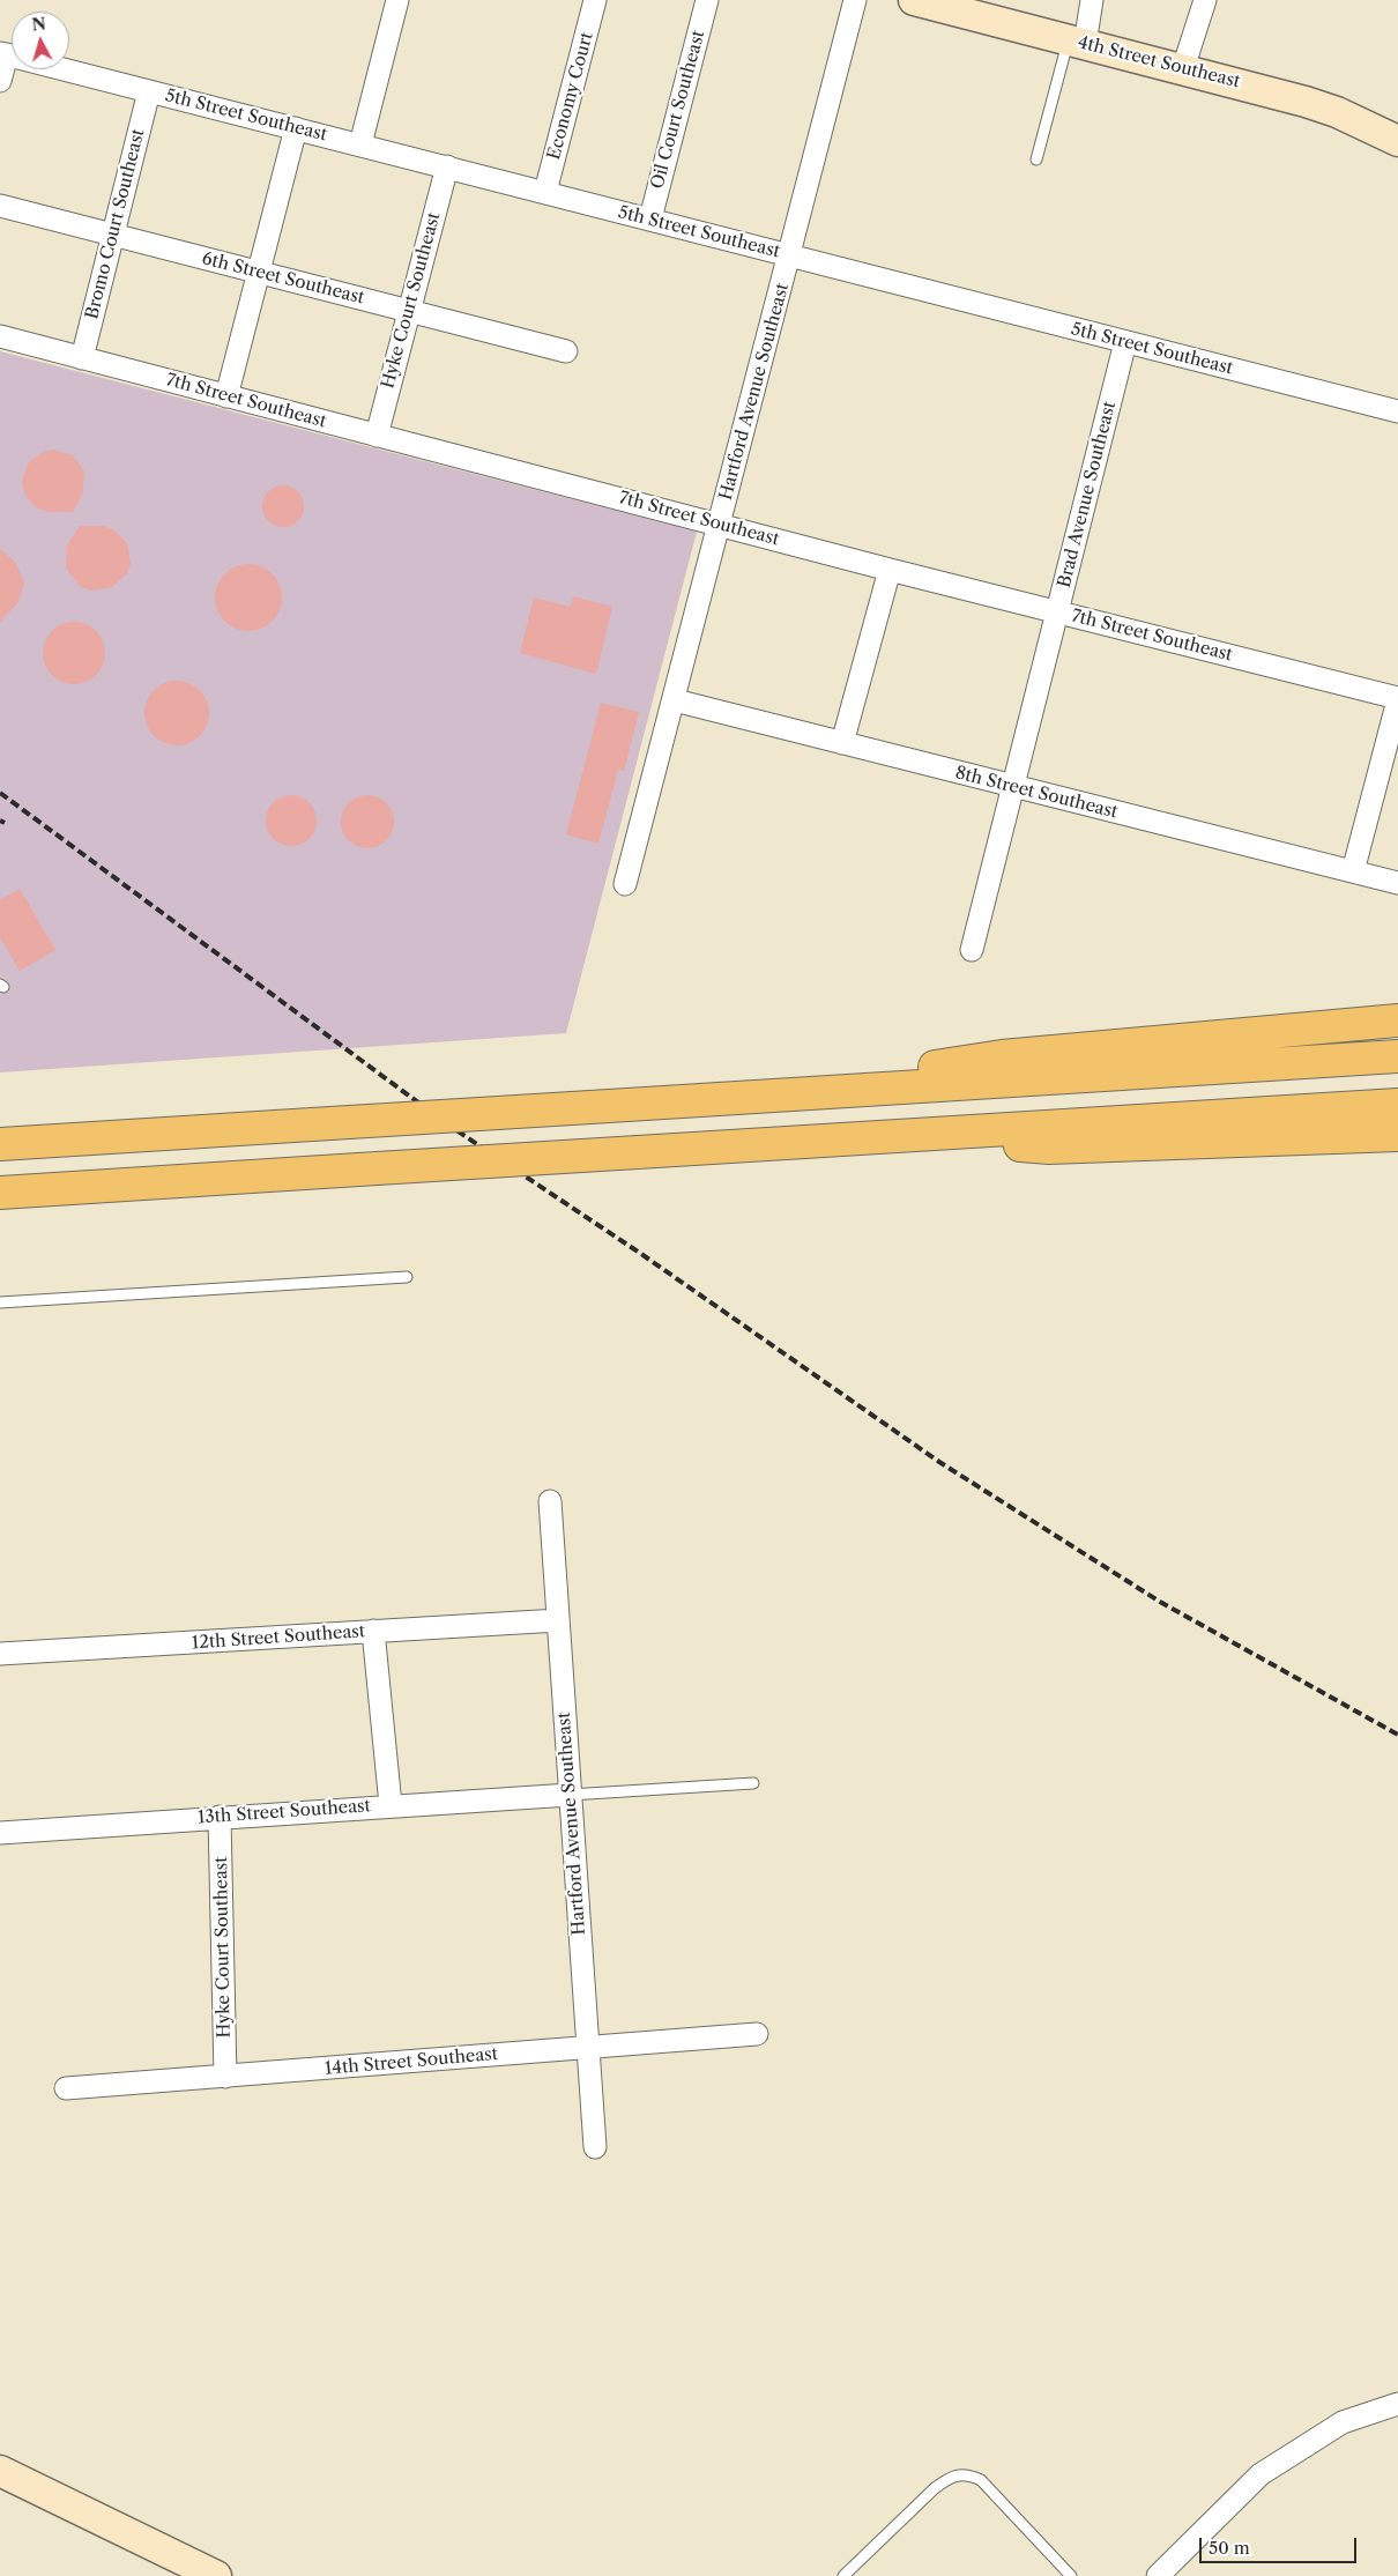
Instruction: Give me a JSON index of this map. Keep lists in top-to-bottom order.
{
  "streets": {
    "street": [
      "4th Street Southeast",
      "Economy Court",
      "Oil Court Southeast",
      "5th Street Southeast",
      "Bromo Court Southeast",
      "6th Street Southeast",
      "Hyke Court Southeast",
      "Hartford Avenue Southeast",
      "7th Street Southeast",
      "Brad Avenue Southeast",
      "8th Street Southeast",
      "12th Street Southeast",
      "13th Street Southeast",
      "14th Street Southeast"
    ]
  },
  "crossings": [
    ["Economy Court", "5th Street Southeast"],
    ["Oil Court Southeast", "5th Street Southeast"],
    ["5th Street Southeast", "Bromo Court Southeast"],
    ["5th Street Southeast", "Hyke Court Southeast"],
    ["5th Street Southeast", "Hartford Avenue Southeast"],
    ["5th Street Southeast", "Brad Avenue Southeast"],
    ["Bromo Court Southeast", "6th Street Southeast"],
    ["Bromo Court Southeast", "7th Street Southeast"],
    ["6th Street Southeast", "Hyke Court Southeast"],
    ["Hyke Court Southeast", "7th Street Southeast"],
    ["Hyke Court Southeast", "13th Street Southeast"],
    ["Hyke Court Southeast", "14th Street Southeast"],
    ["Hartford Avenue Southeast", "7th Street Southeast"],
    ["Hartford Avenue Southeast", "8th Street Southeast"],
    ["Hartford Avenue Southeast", "12th Street Southeast"],
    ["Hartford Avenue Southeast", "13th Street Southeast"],
    ["Hartford Avenue Southeast", "14th Street Southeast"],
    ["7th Street Southeast", "Brad Avenue Southeast"],
    ["Brad Avenue Southeast", "8th Street Southeast"]
  ],
  "scale_bar": "50 m",
  "north": "top"
}
